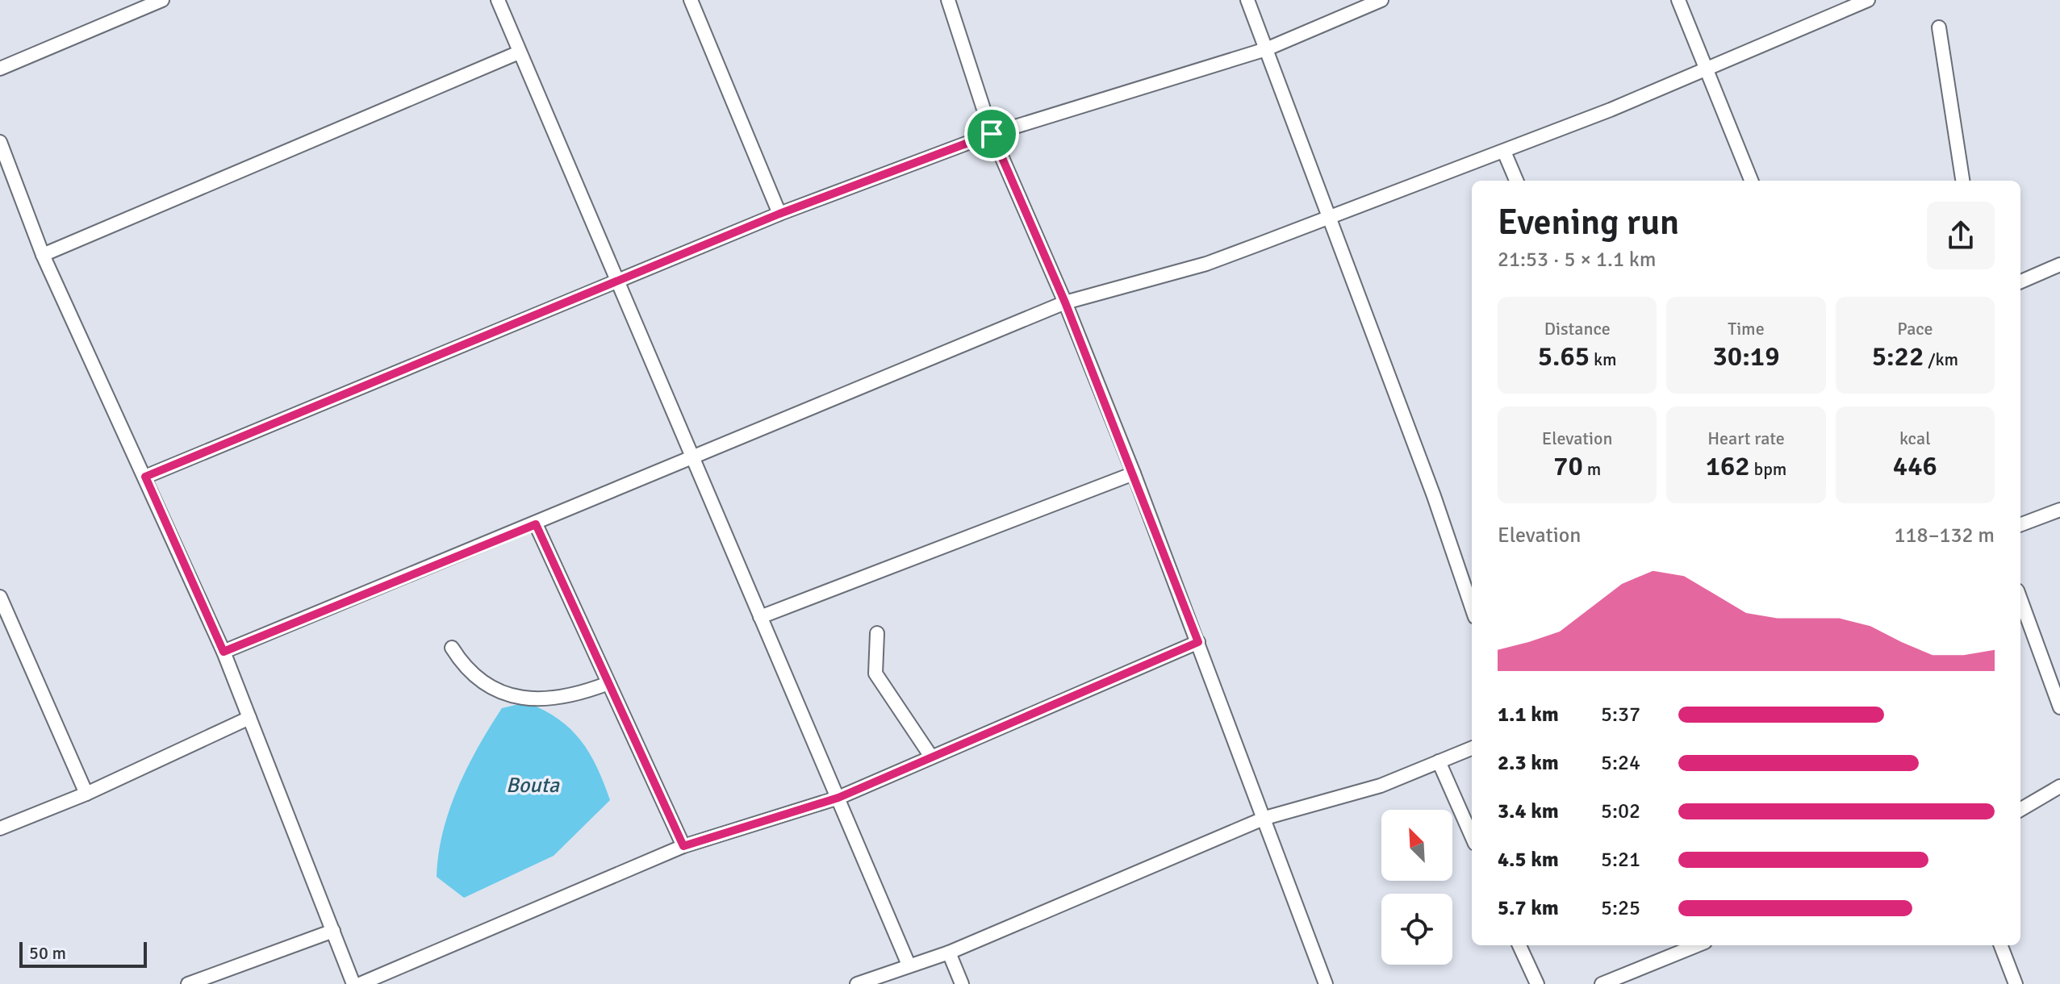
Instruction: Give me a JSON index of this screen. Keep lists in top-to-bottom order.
{
  "water": ["Bouta"],
  "scale_bar": "50 m",
  "north": "top left",
  "page": {
    "heading": ["Evening run", "21:53 · 5 × 1.1 km"],
    "stats": [
      ["Distance", "5.65 km"],
      ["Time", "30:19"],
      ["Pace", "5:22 /km"],
      ["Elevation", "70 m"],
      ["Heart rate", "162 bpm"],
      ["kcal", "446"]
    ],
    "chart": ["Elevation", "118–132 m"],
    "list": [
      {
        "name": "1.1 km",
        "note": "5:37"
      },
      {
        "name": "2.3 km",
        "note": "5:24"
      },
      {
        "name": "3.4 km",
        "note": "5:02"
      },
      {
        "name": "4.5 km",
        "note": "5:21"
      },
      {
        "name": "5.7 km",
        "note": "5:25"
      }
    ],
    "scale": "50 m"
  }
}
